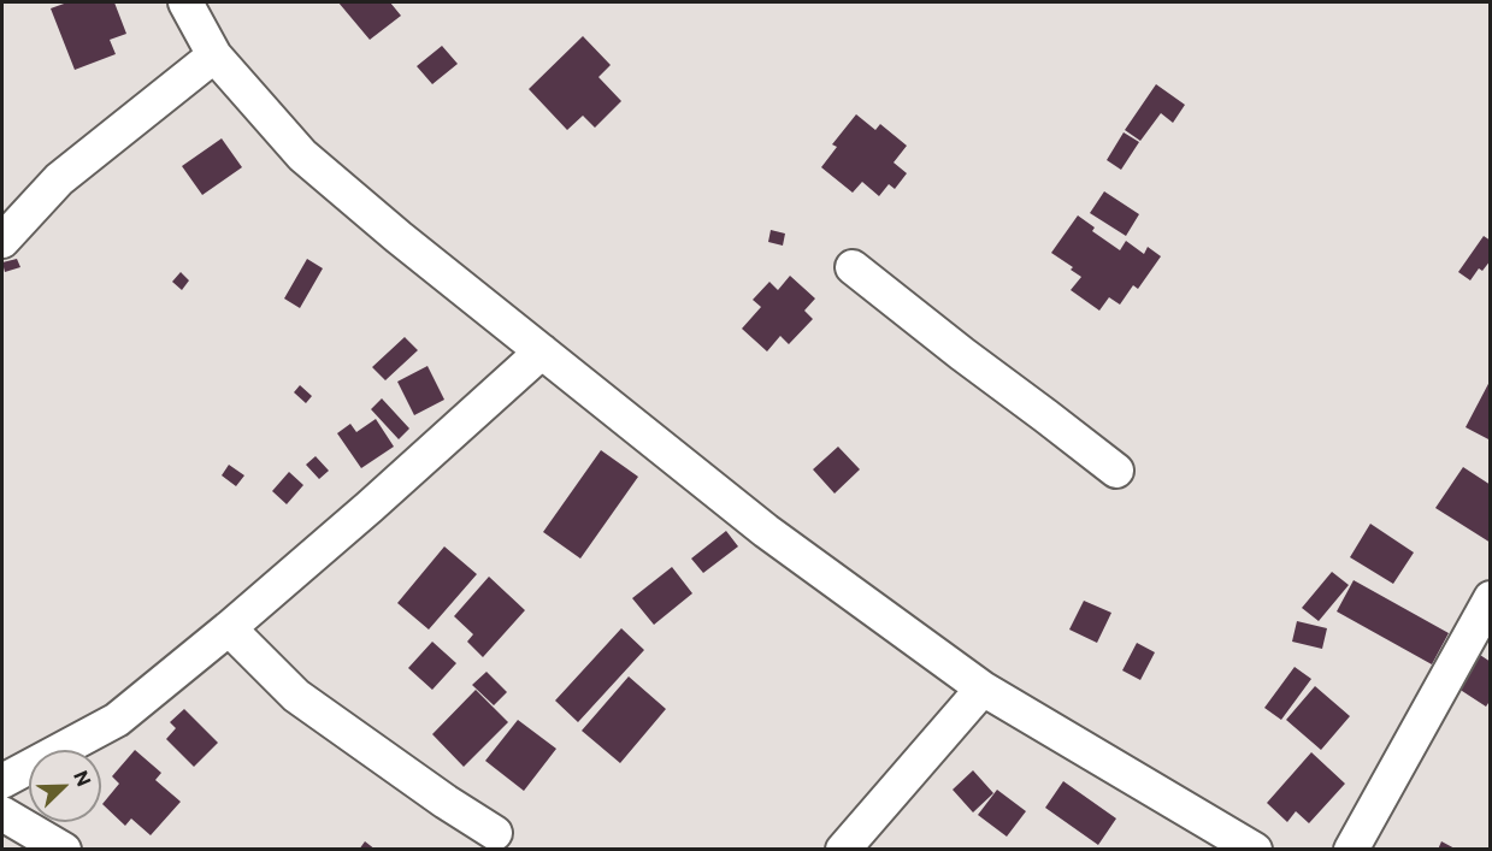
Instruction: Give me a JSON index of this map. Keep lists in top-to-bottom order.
{
  "north": "top right"
}
